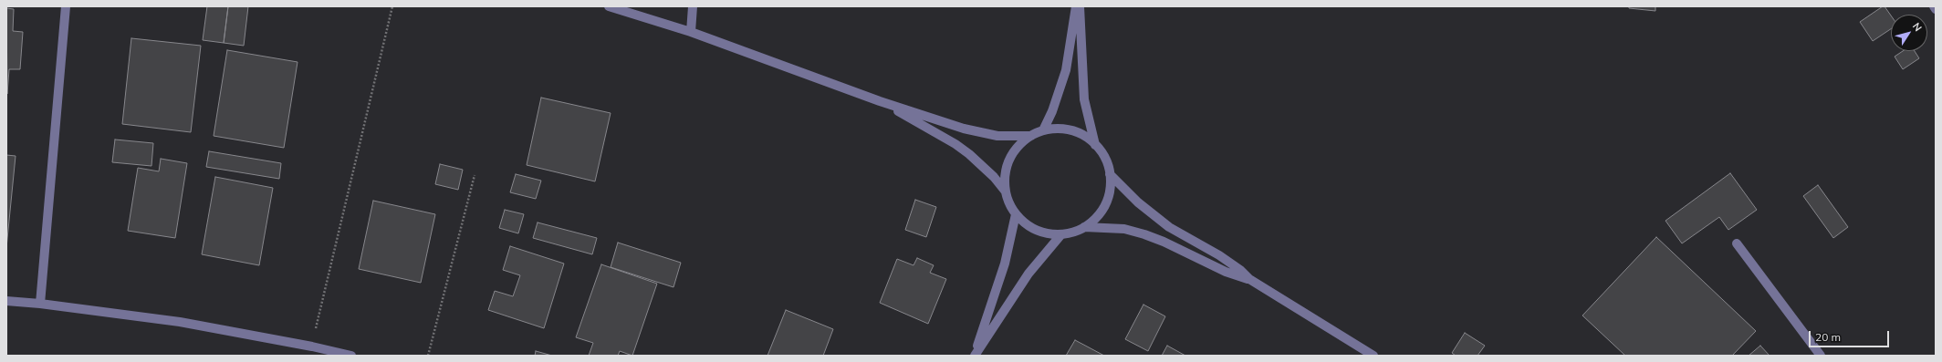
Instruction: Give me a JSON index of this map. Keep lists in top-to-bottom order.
{
  "scale_bar": "20 m",
  "north": "top right"
}
